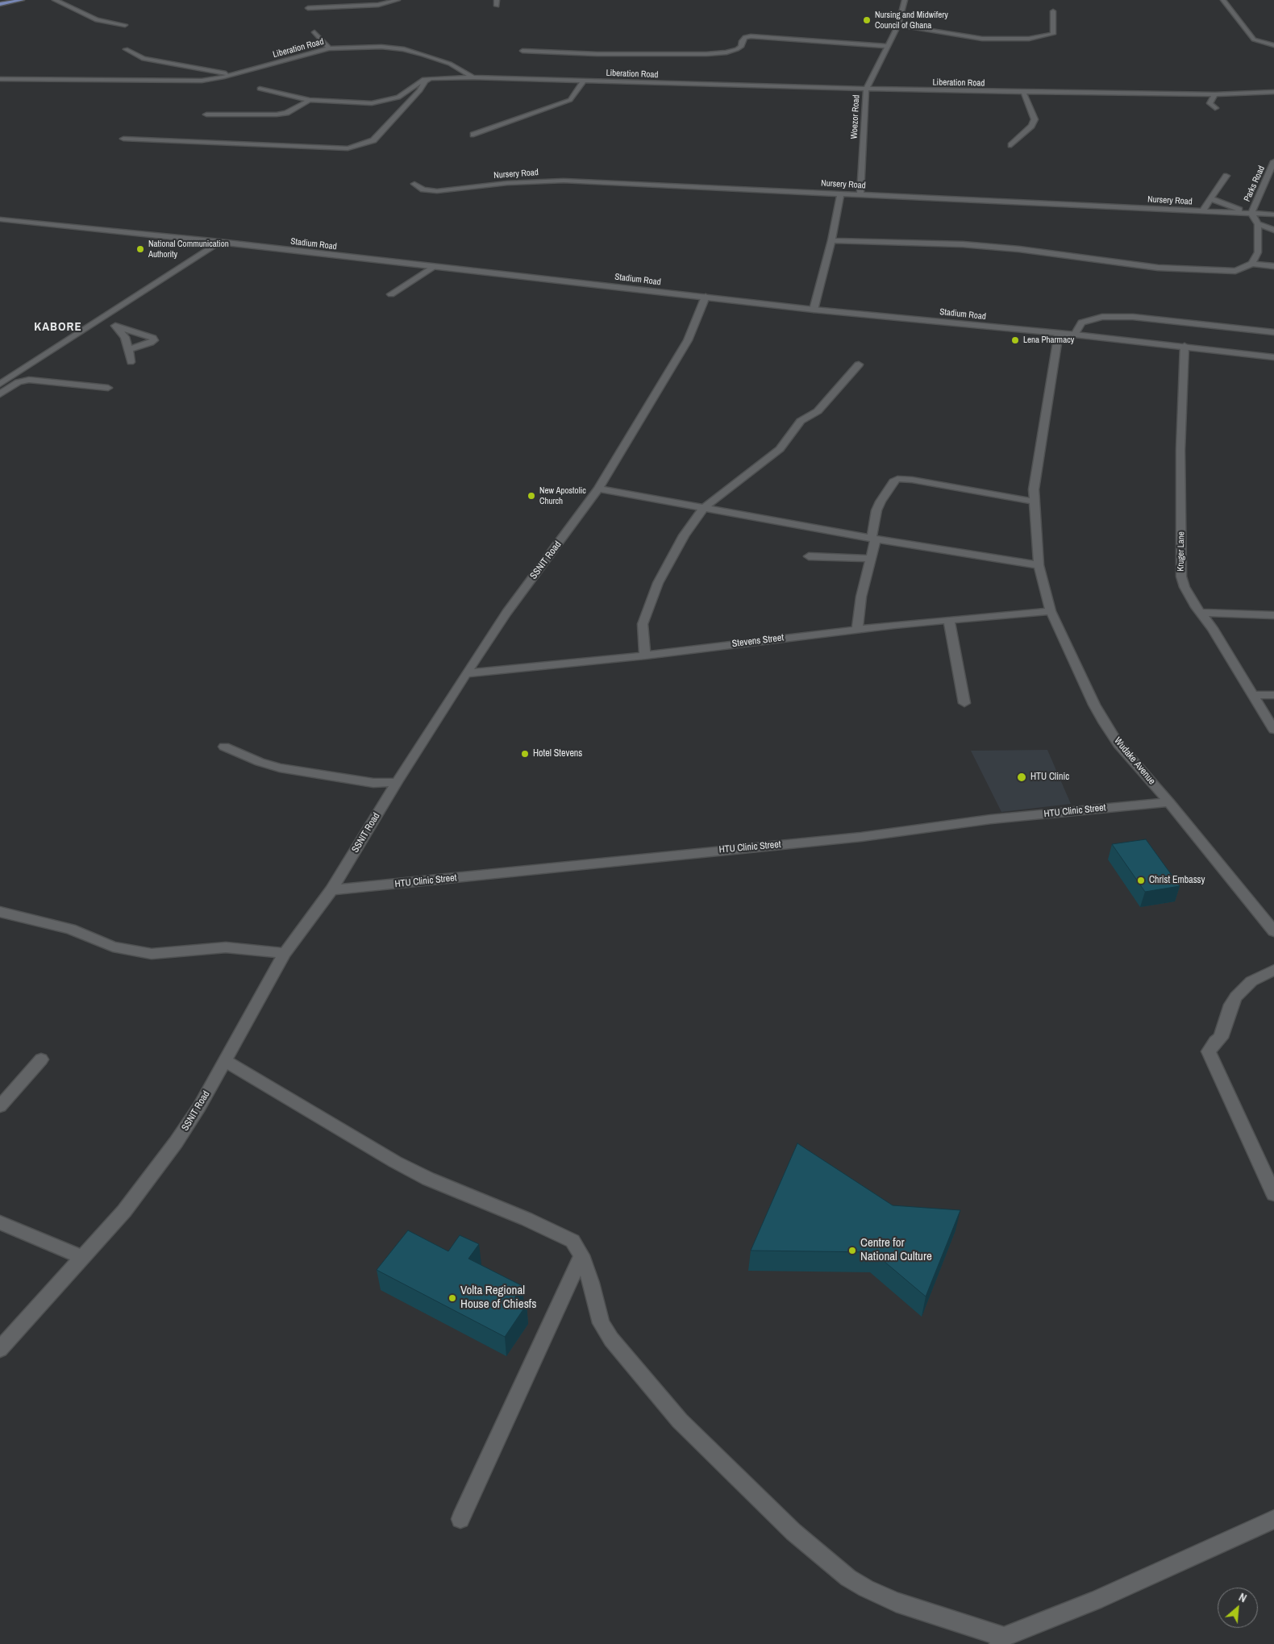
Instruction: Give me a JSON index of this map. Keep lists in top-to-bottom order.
{
  "streets": {
    "street": [
      "Liberation Road",
      "Woezor Road",
      "Nursery Road",
      "Parks Road",
      "Stadium Road",
      "Kruger Lane",
      "SSNIT Road",
      "Stevens Street",
      "Wudake Avenue",
      "HTU Clinic Street"
    ]
  },
  "crossings": [
    ["Liberation Road", "Woezor Road"],
    ["Woezor Road", "Nursery Road"],
    ["Nursery Road", "Parks Road"],
    ["Stadium Road", "Kruger Lane"],
    ["Stadium Road", "SSNIT Road"],
    ["Stadium Road", "Wudake Avenue"],
    ["SSNIT Road", "Stevens Street"],
    ["SSNIT Road", "HTU Clinic Street"],
    ["Stevens Street", "Wudake Avenue"],
    ["Wudake Avenue", "HTU Clinic Street"]
  ],
  "districts": ["KABORE"],
  "places": [
    "Nursing and Midwifery Council of Ghana",
    "National Communication Authority",
    "Lena Pharmacy",
    "New Apostolic Church",
    "Hotel Stevens",
    "HTU Clinic",
    "Christ Embassy",
    "Centre for National Culture",
    "Volta Regional House of Chiesfs"
  ],
  "north": "top right"
}
